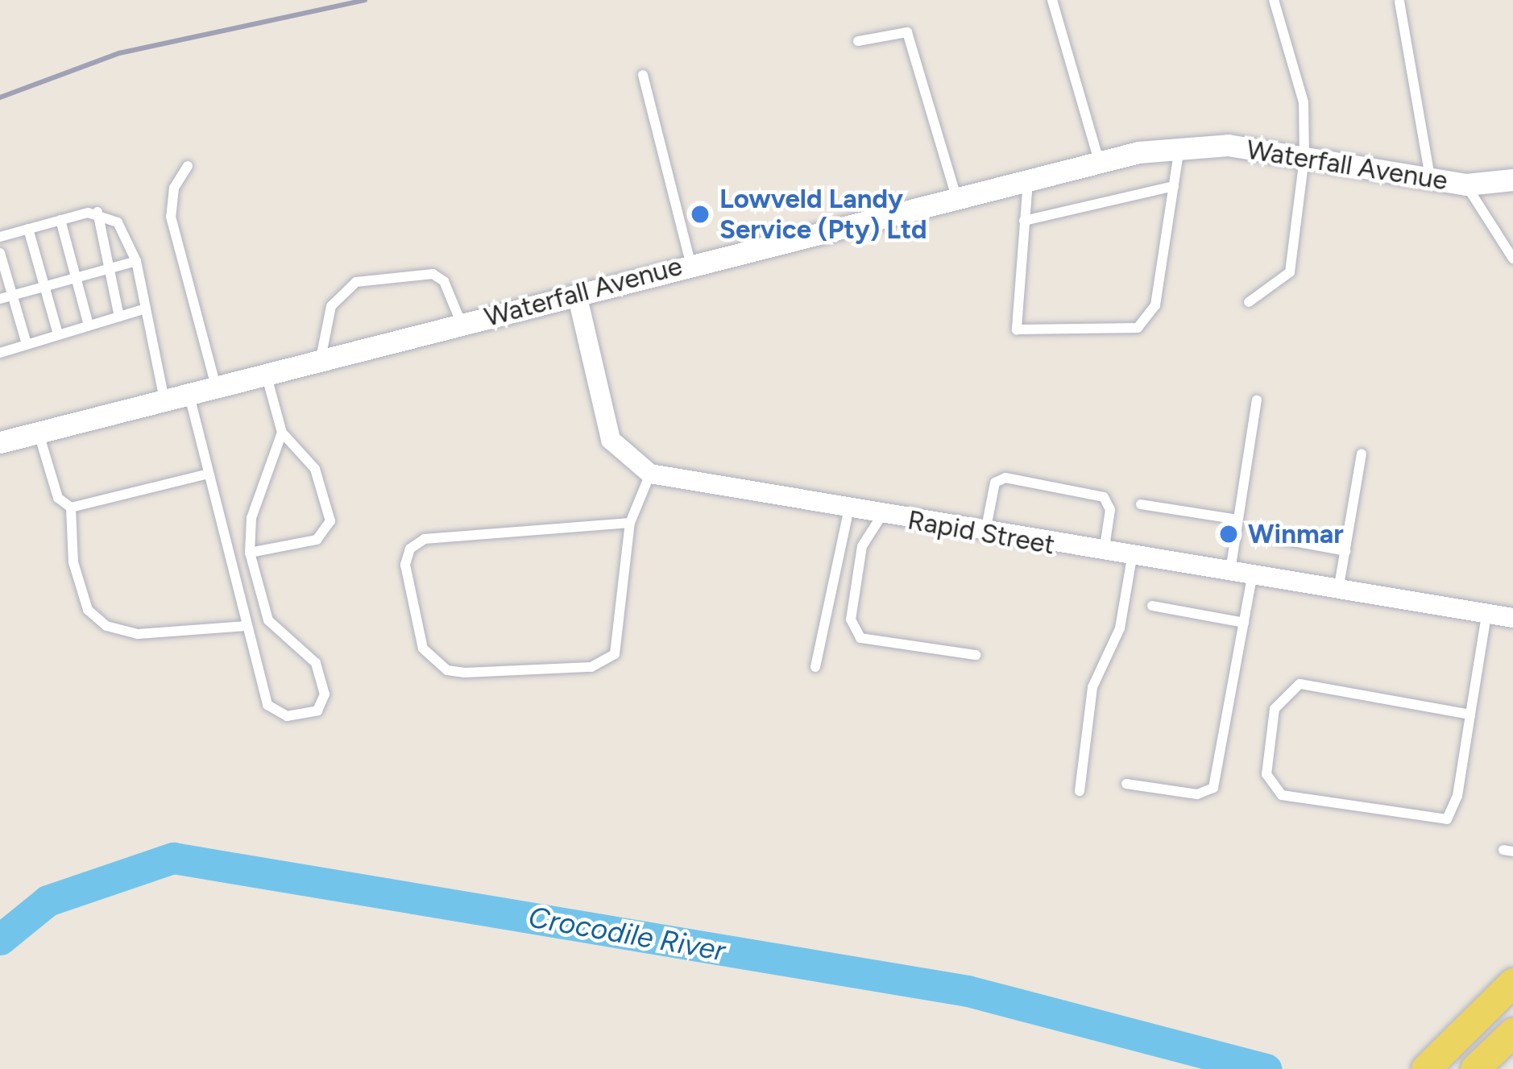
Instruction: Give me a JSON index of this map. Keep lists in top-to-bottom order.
{
  "streets": {
    "street": ["Waterfall Avenue", "Rapid Street"]
  },
  "water": ["Crocodile River"],
  "places": ["Lowveld Landy Service (Pty) Ltd", "Winmar"]
}
